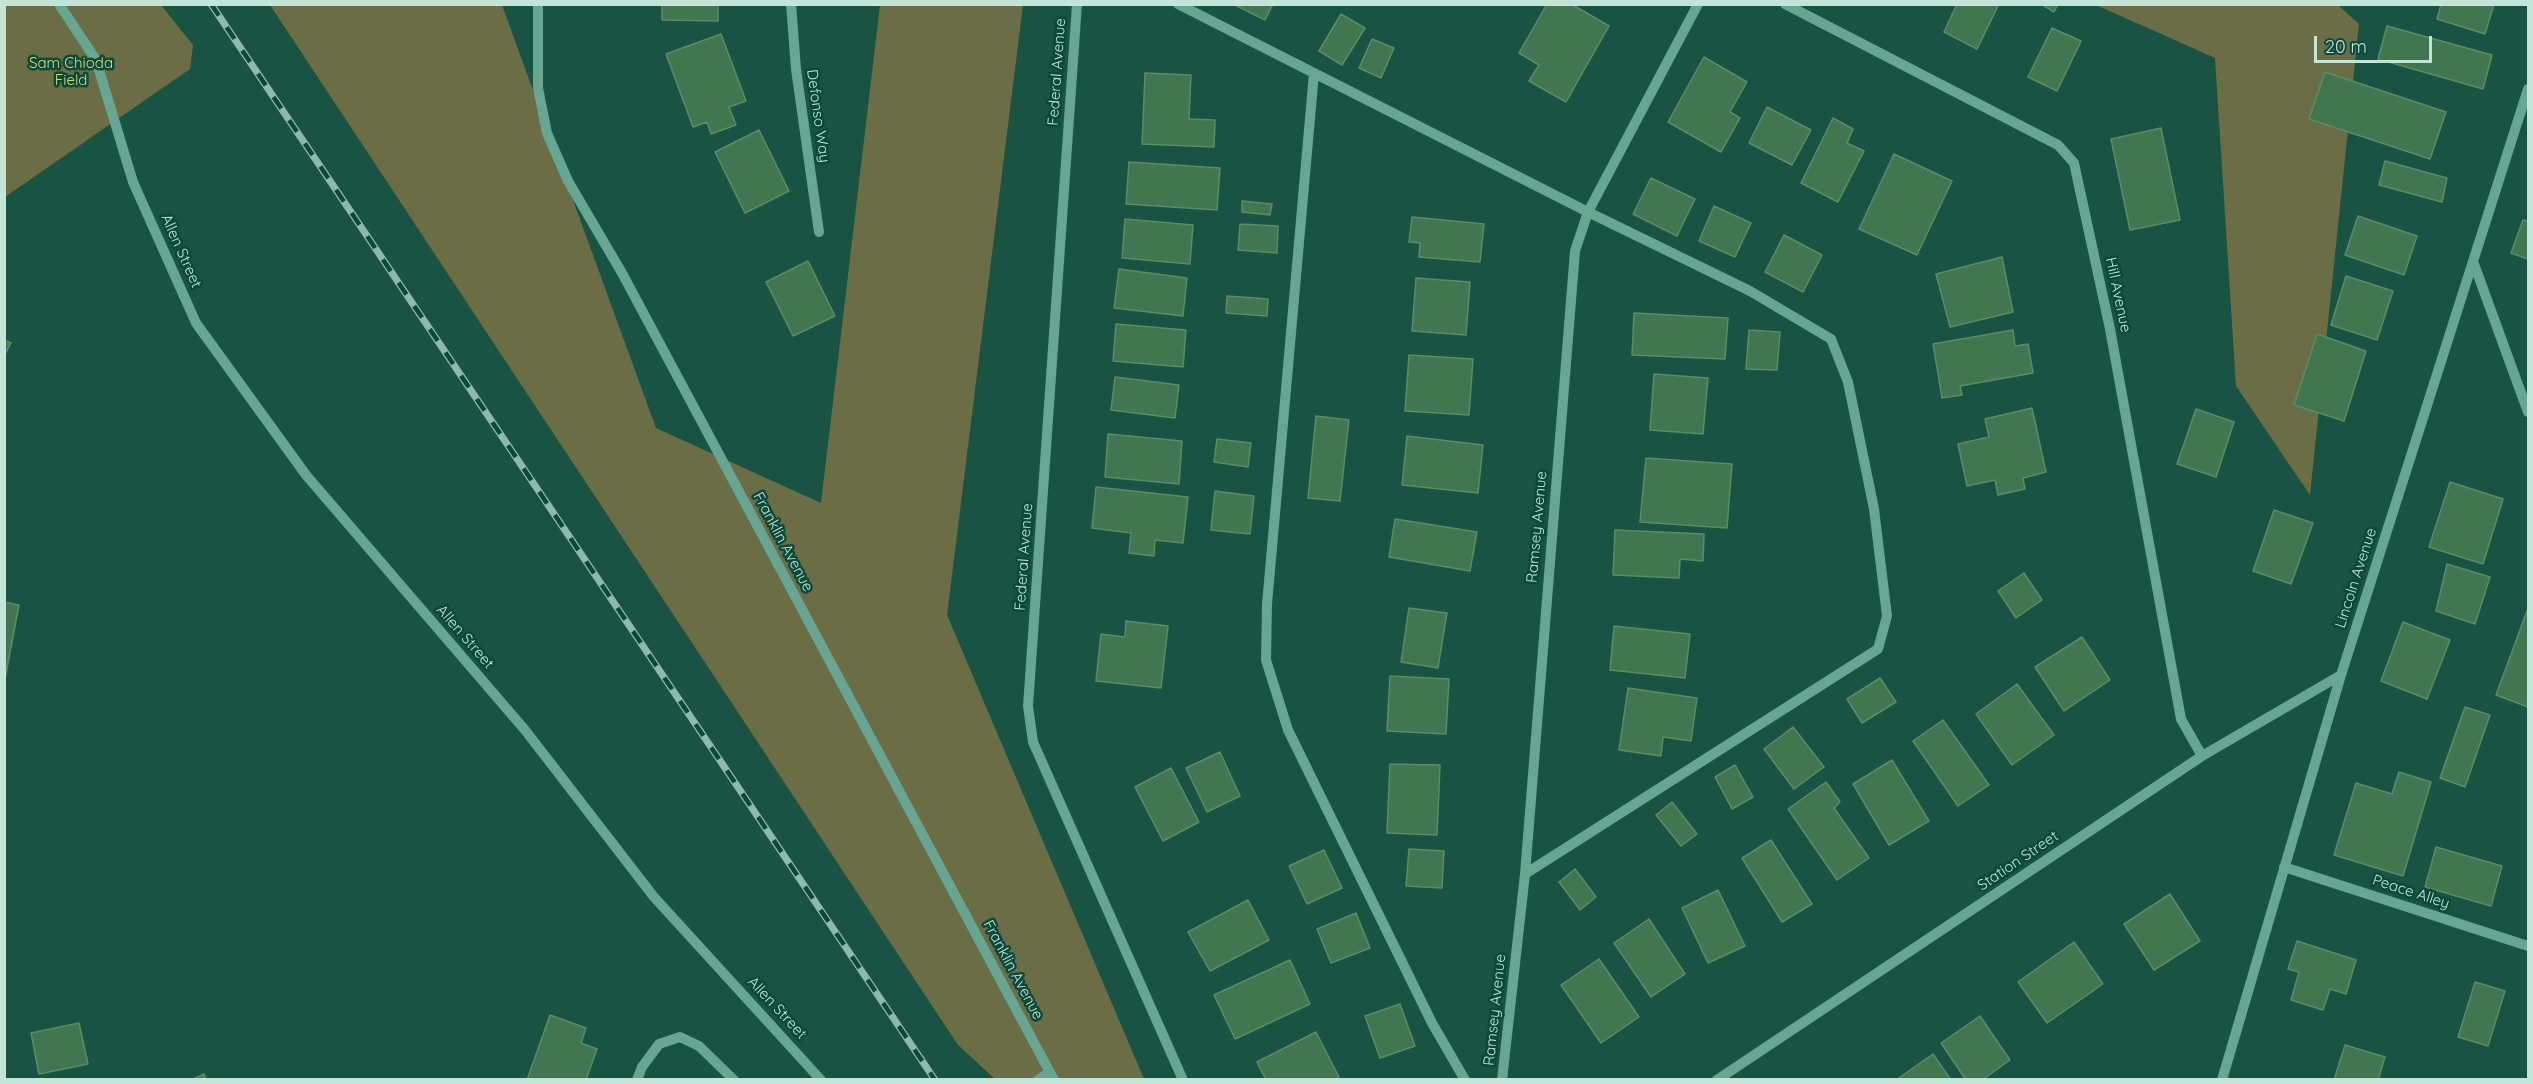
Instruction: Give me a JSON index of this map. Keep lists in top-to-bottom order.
{
  "streets": {
    "street": [
      "Federal Avenue",
      "Defonso Way",
      "Allen Street",
      "Hill Avenue",
      "Ramsey Avenue",
      "Franklin Avenue",
      "Lincoln Avenue",
      "Station Street",
      "Peace Alley"
    ]
  },
  "crossings": [
    ["Hill Avenue", "Station Street"],
    ["Lincoln Avenue", "Station Street"],
    ["Lincoln Avenue", "Peace Alley"]
  ],
  "parks": ["Sam Chioda Field"],
  "scale_bar": "20 m"
}
